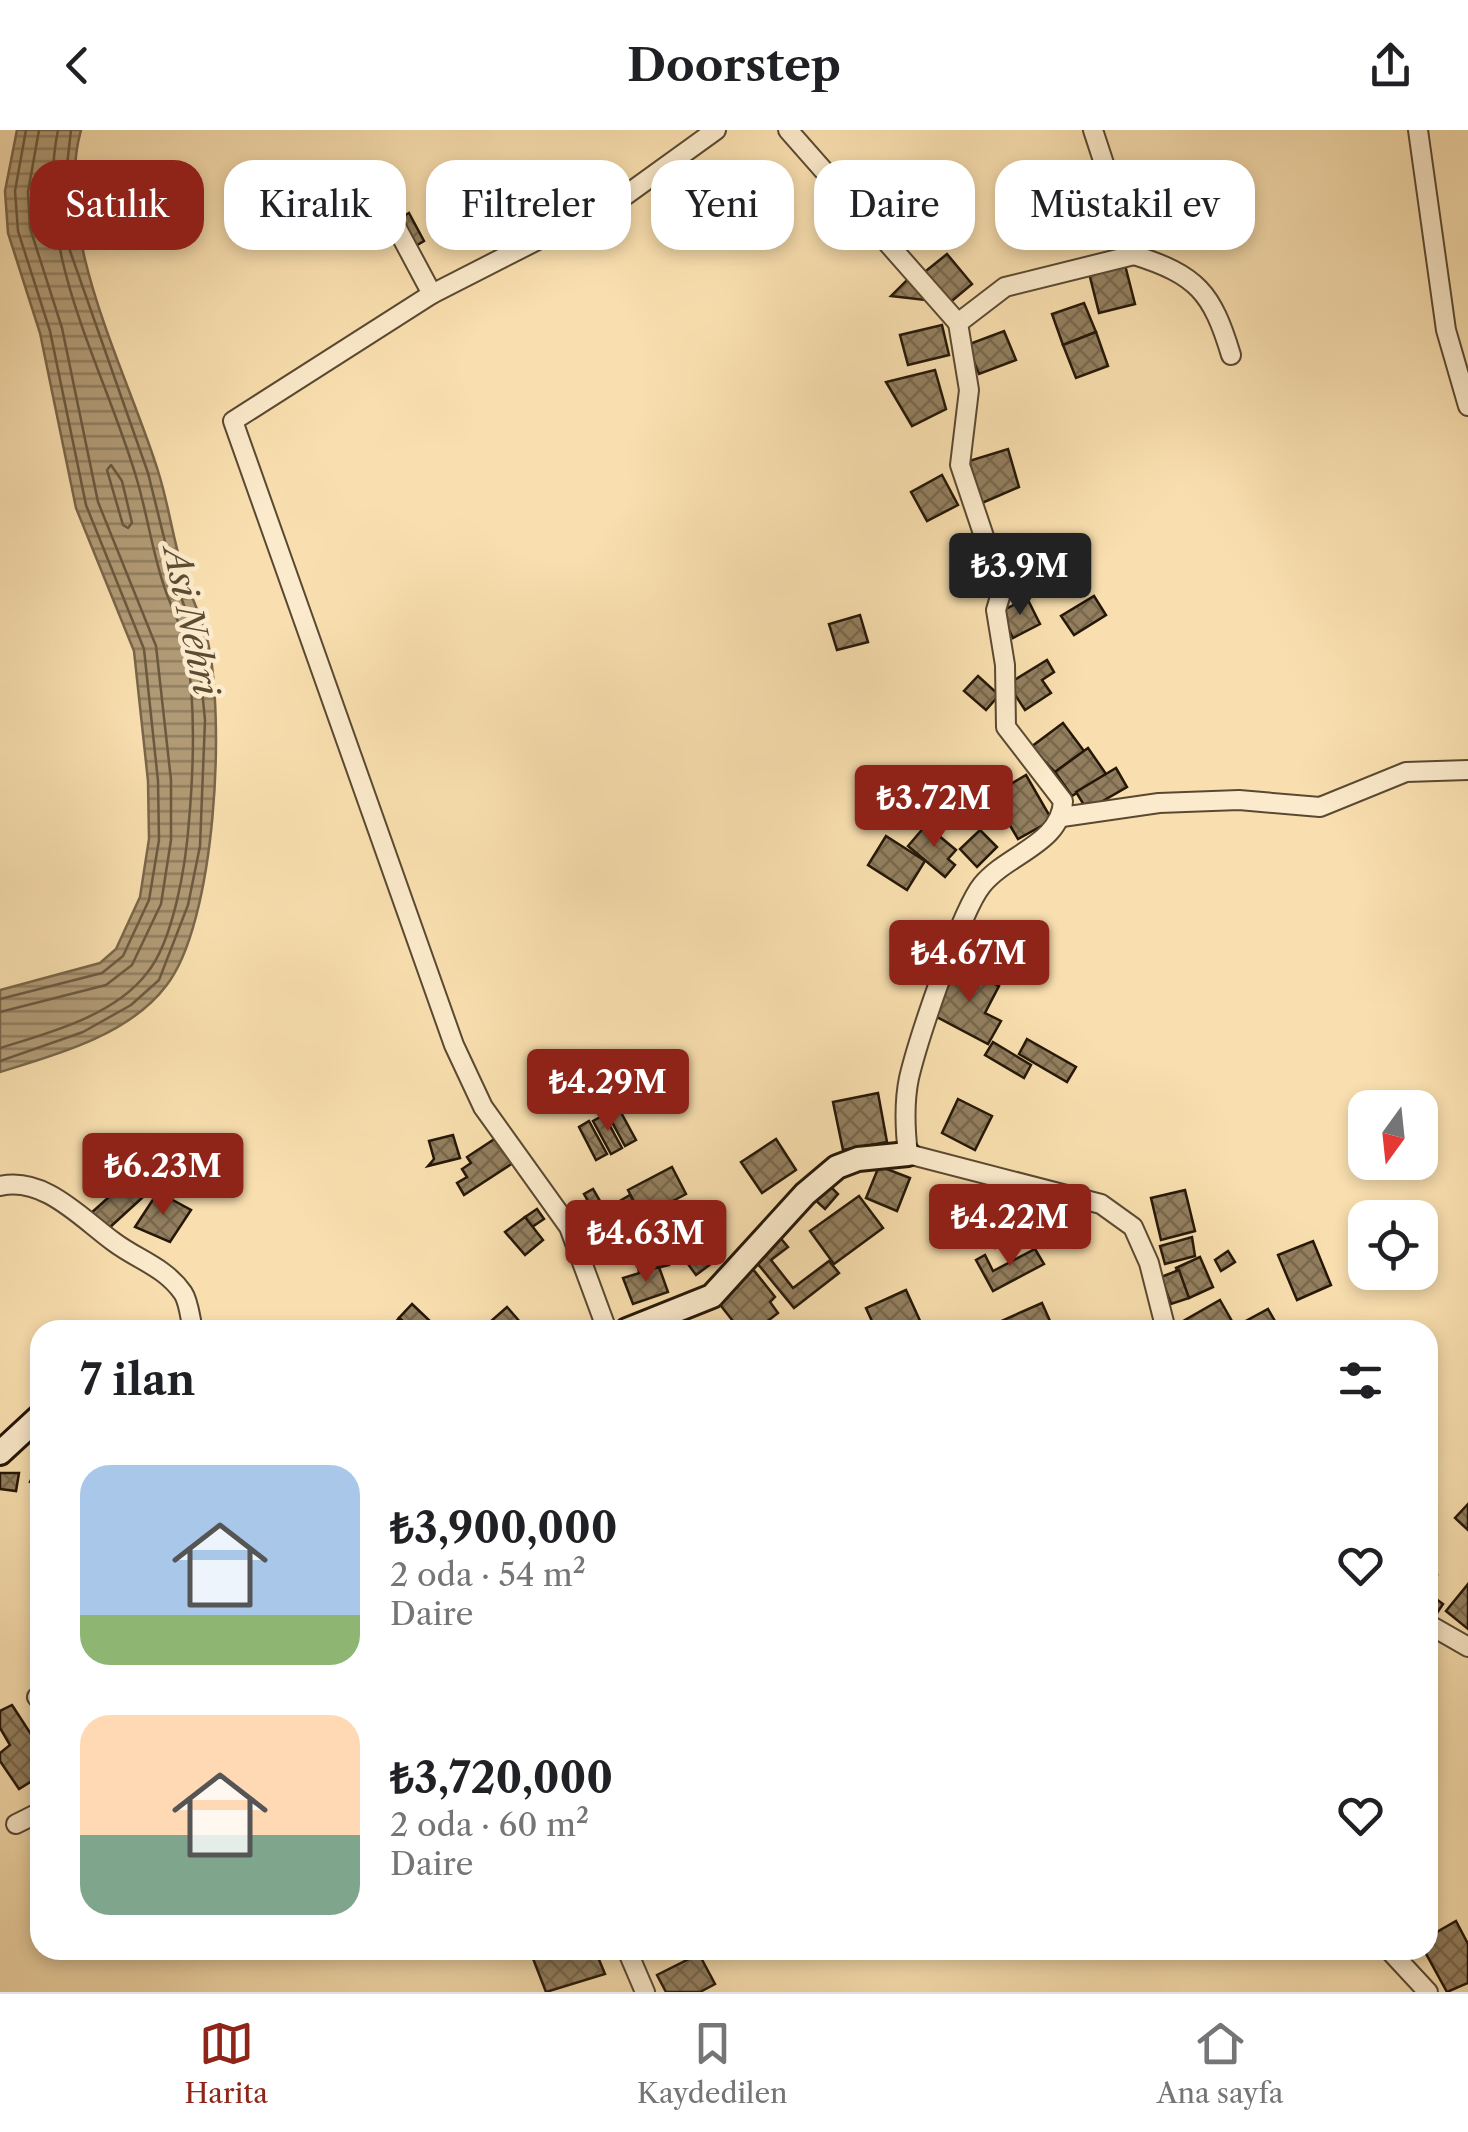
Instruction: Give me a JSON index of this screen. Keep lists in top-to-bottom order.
{
  "water": ["Asi Nehri"],
  "north": "bottom",
  "page": {
    "header": "Doorstep",
    "chip": [
      "Satılık",
      "Kiralık",
      "Filtreler",
      "Yeni",
      "Daire",
      "Müstakil ev"
    ],
    "price": [
      "₺3.9M",
      "₺3.72M",
      "₺4.67M",
      "₺4.29M",
      "₺6.23M",
      "₺4.22M",
      "₺4.63M"
    ],
    "heading": "7 ilan",
    "list": [
      {
        "name": "₺3,900,000",
        "note": "2 oda · 54 m² · Daire"
      },
      {
        "name": "₺3,720,000",
        "note": "2 oda · 60 m² · Daire"
      }
    ],
    "tabs": ["Harita", "Kaydedilen", "Ana sayfa"]
  }
}
